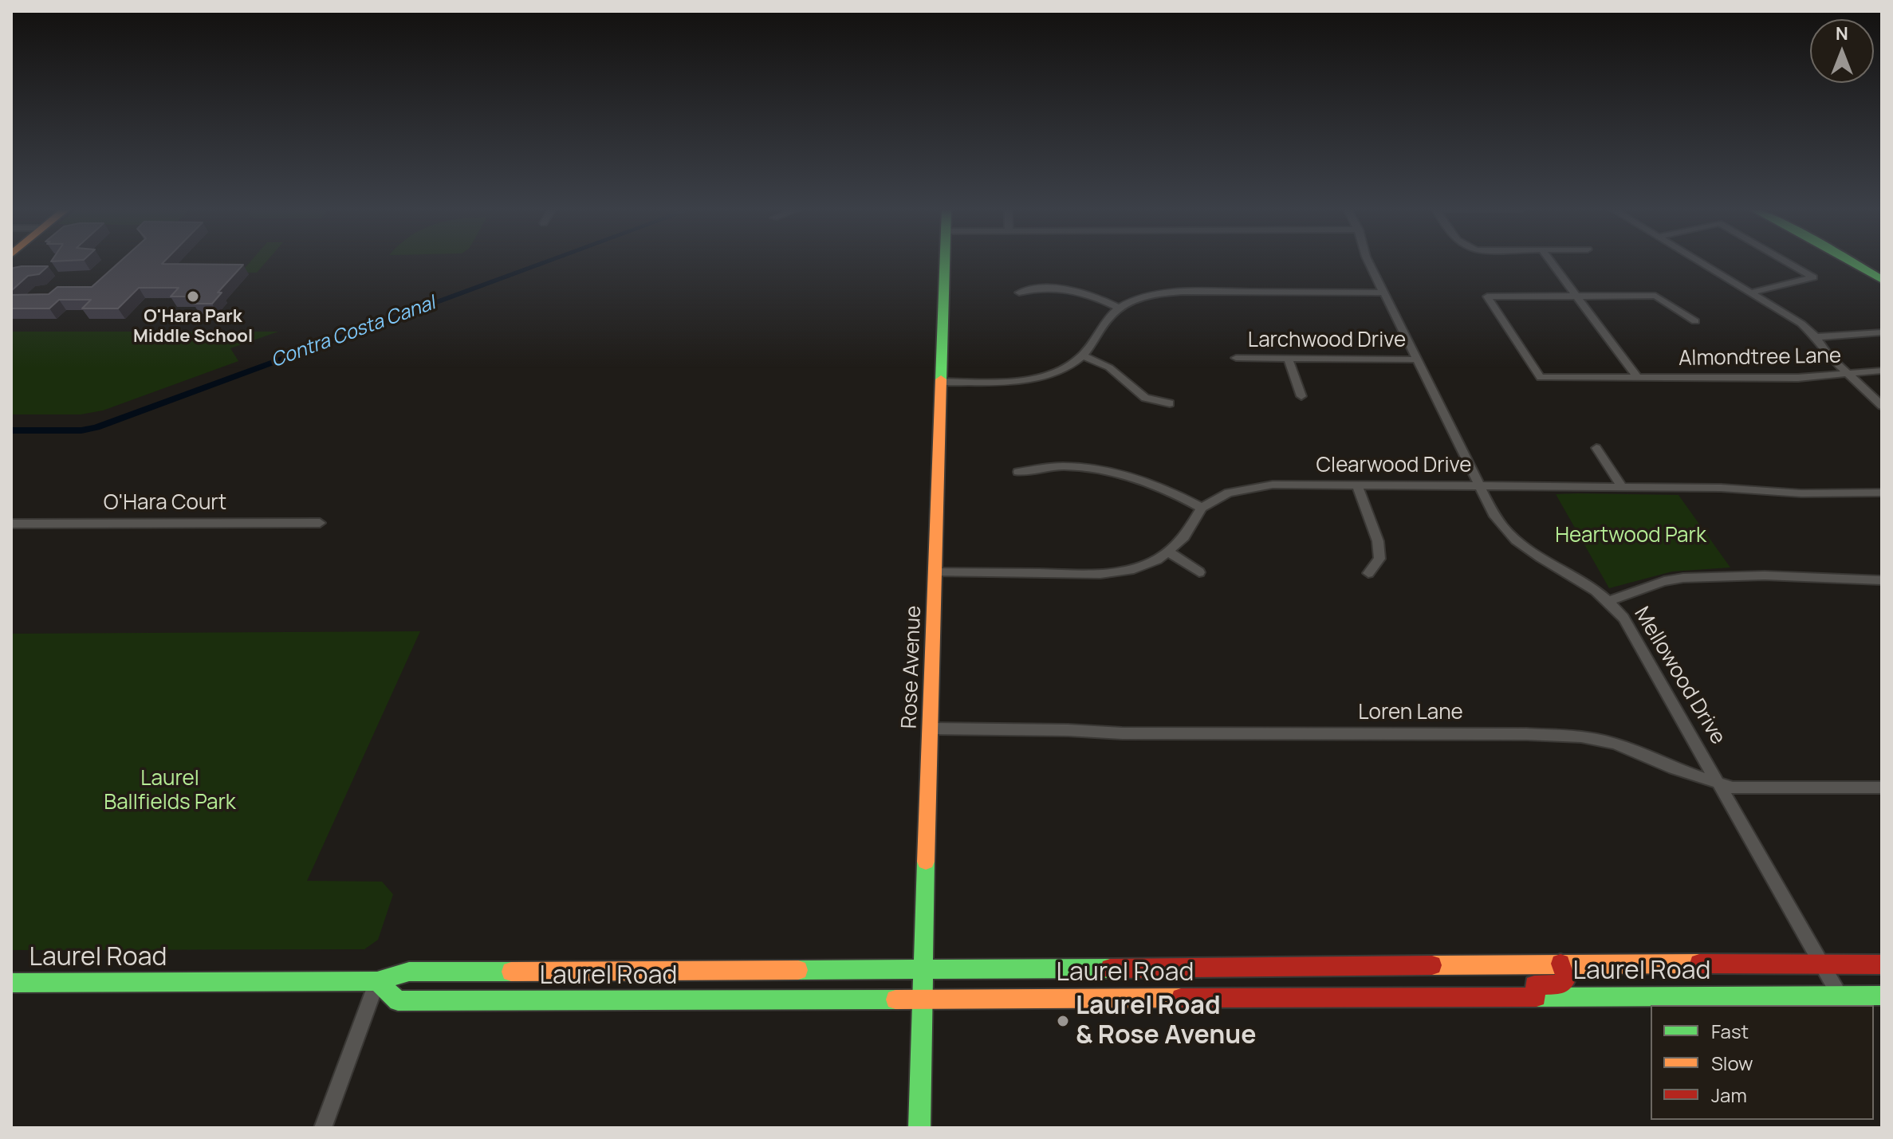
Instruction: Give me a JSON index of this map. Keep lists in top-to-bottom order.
{
  "streets": {
    "main road": ["Rose Avenue", "Laurel Road"],
    "street": [
      "Larchwood Drive",
      "Almondtree Lane",
      "Clearwood Drive",
      "O'Hara Court",
      "Mellowood Drive",
      "Loren Lane"
    ]
  },
  "crossings": [
    ["Larchwood Drive", "Mellowood Drive"],
    ["Clearwood Drive", "Mellowood Drive"],
    ["Rose Avenue", "Loren Lane"],
    ["Rose Avenue", "Laurel Road"],
    ["Mellowood Drive", "Loren Lane"],
    ["Mellowood Drive", "Laurel Road"]
  ],
  "water": ["Contra Costa Canal"],
  "parks": ["Heartwood Park", "Laurel Ballfields Park"],
  "places": ["O'Hara Park Middle School", "Laurel Road & Rose Avenue"],
  "legend": ["Fast", "Slow", "Jam"],
  "north": "top"
}
